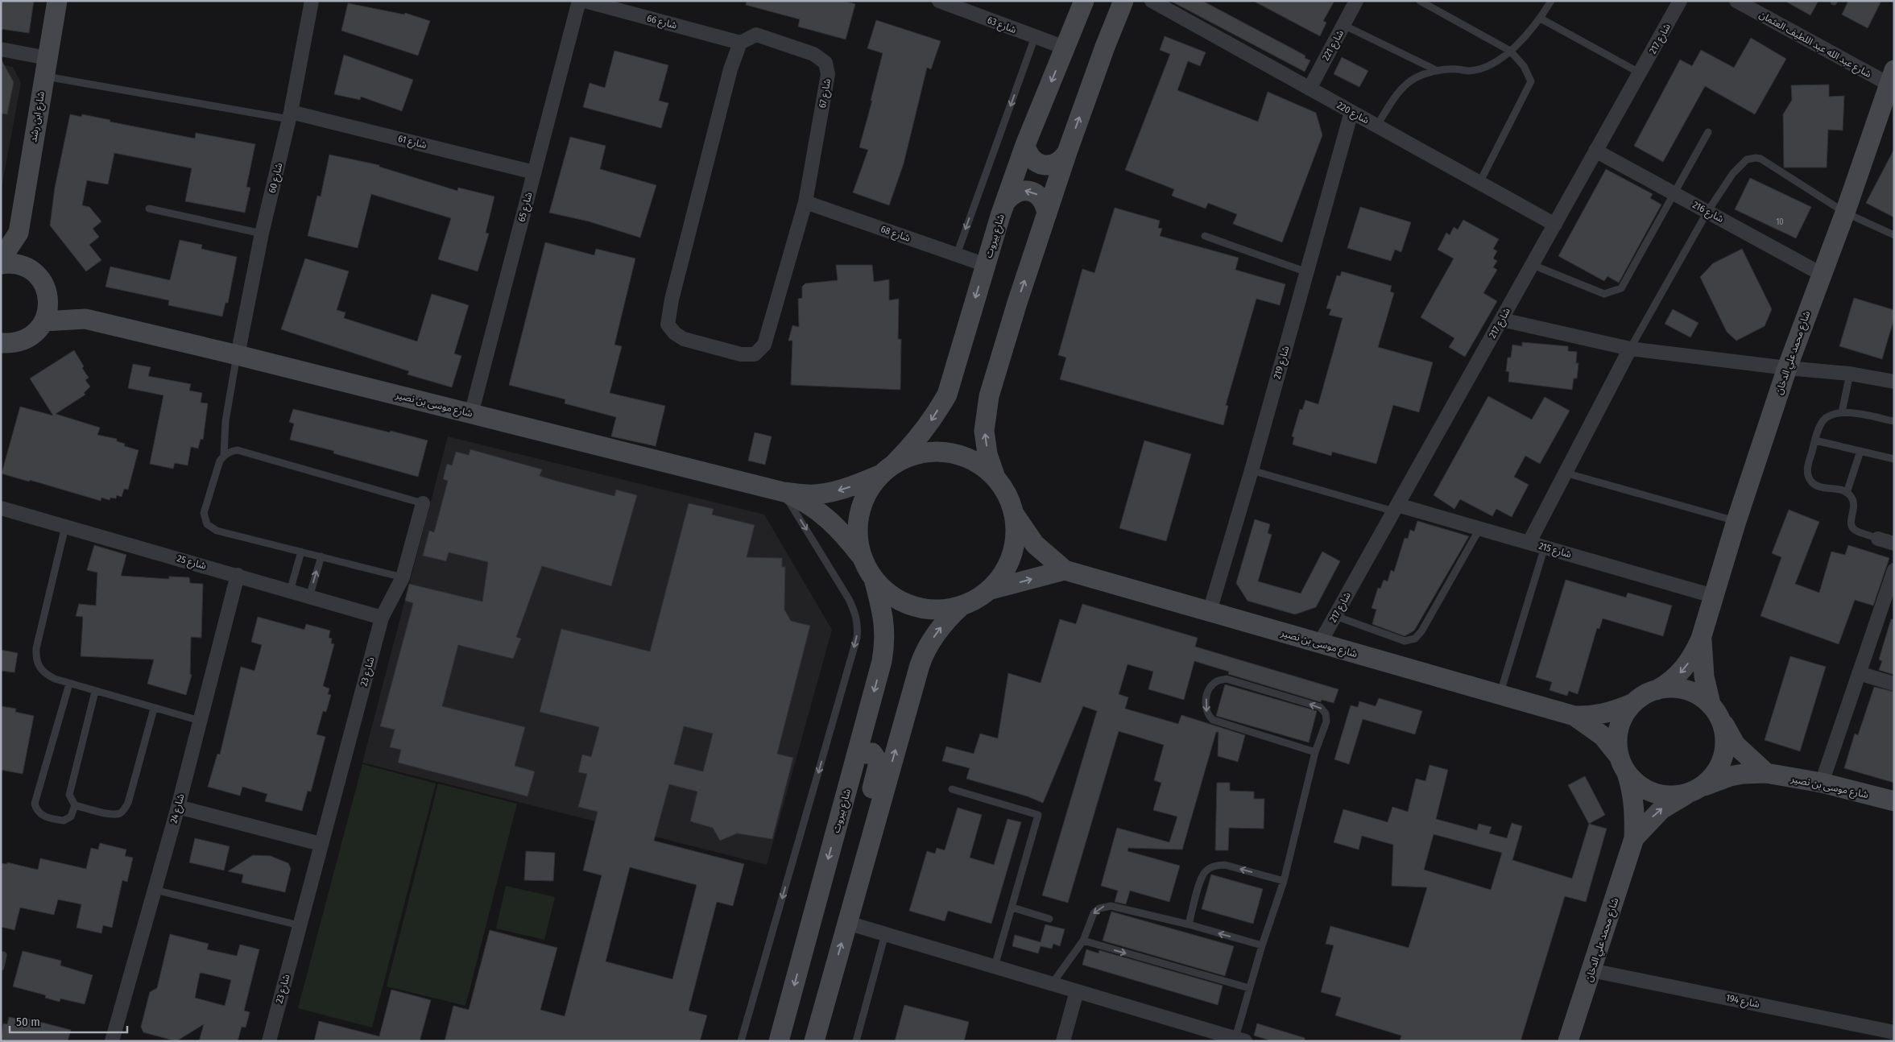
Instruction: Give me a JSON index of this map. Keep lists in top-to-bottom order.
{
  "streets": {
    "street": [
      "شارع 66",
      "شارع 63",
      "شارع 217",
      "شارع عبد الله عبد اللطيف العثمان",
      "شارع 221",
      "شارع 67",
      "شارع 220",
      "شارع ابن رشد",
      "شارع 61",
      "شارع 60",
      "شارع 65",
      "شارع 216",
      "شارع 68",
      "شارع بيروت",
      "شارع محمد علي الدخان",
      "شارع 219",
      "شارع موسى بن نصير",
      "شارع 215",
      "شارع 25",
      "شارع 23",
      "شارع 24",
      "شارع 194"
    ]
  },
  "crossings": [
    ["شارع 66", "شارع 67"],
    ["شارع 63", "شارع بيروت"],
    ["شارع 217", "شارع 220"],
    ["شارع 217", "شارع 216"],
    ["شارع 217", "شارع موسى بن نصير"],
    ["شارع 217", "شارع 215"],
    ["شارع عبد الله عبد اللطيف العثمان", "شارع محمد علي الدخان"],
    ["شارع 221", "شارع 220"],
    ["شارع 67", "شارع 68"],
    ["شارع 220", "شارع 219"],
    ["شارع 61", "شارع 60"],
    ["شارع 61", "شارع 65"],
    ["شارع 60", "شارع موسى بن نصير"],
    ["شارع 65", "شارع موسى بن نصير"],
    ["شارع 216", "شارع محمد علي الدخان"],
    ["شارع 68", "شارع بيروت"],
    ["شارع بيروت", "شارع موسى بن نصير"],
    ["شارع محمد علي الدخان", "شارع موسى بن نصير"],
    ["شارع محمد علي الدخان", "شارع 215"],
    ["شارع محمد علي الدخان", "شارع 194"],
    ["شارع 219", "شارع موسى بن نصير"],
    ["شارع 25", "شارع 23"],
    ["شارع 25", "شارع 24"]
  ],
  "house_numbers": ["10"],
  "scale_bar": "50 m"
}
